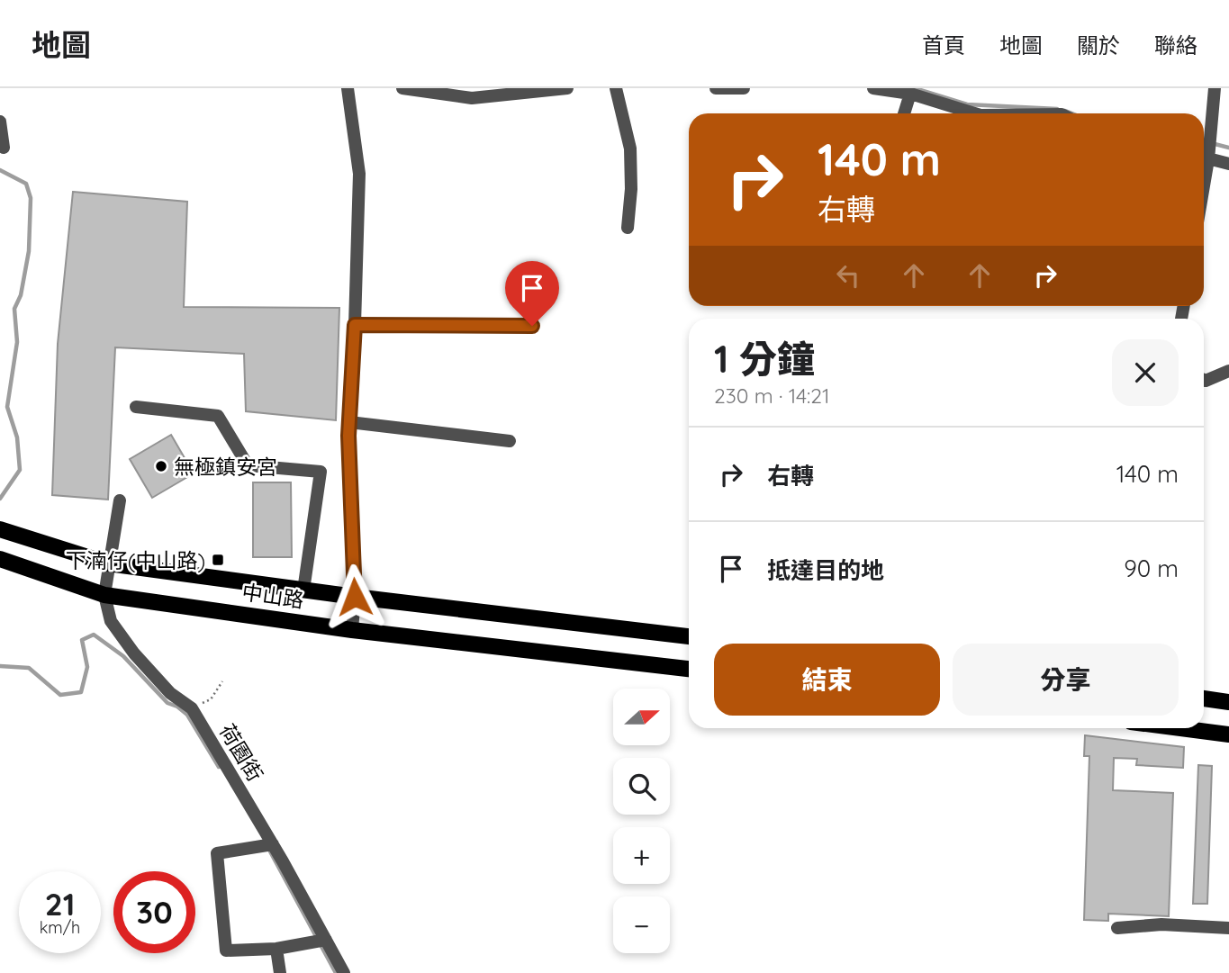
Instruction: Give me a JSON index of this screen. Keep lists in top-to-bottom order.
{
  "streets": {
    "main road": ["中山路"],
    "street": ["荷園街"]
  },
  "crossings": [
    ["中山路", "荷園街"]
  ],
  "places": {
    "other": ["無極鎮安宮"],
    "transit": ["下湳仔(中山路)"]
  },
  "north": "right",
  "page": {
    "header": "地圖",
    "nav": [
      "首頁",
      "地圖",
      "關於",
      "聯絡"
    ],
    "turn": ["140 m", "右轉"],
    "heading": ["1 分鐘", "230 m · 14:21"],
    "list": [
      {
        "name": "右轉",
        "value": "140 m"
      },
      {
        "name": "抵達目的地",
        "value": "90 m"
      }
    ],
    "buttons": ["結束", "分享"],
    "map_buttons": ["+", "−"],
    "speed": "21 km/h",
    "limit": "30"
  }
}
